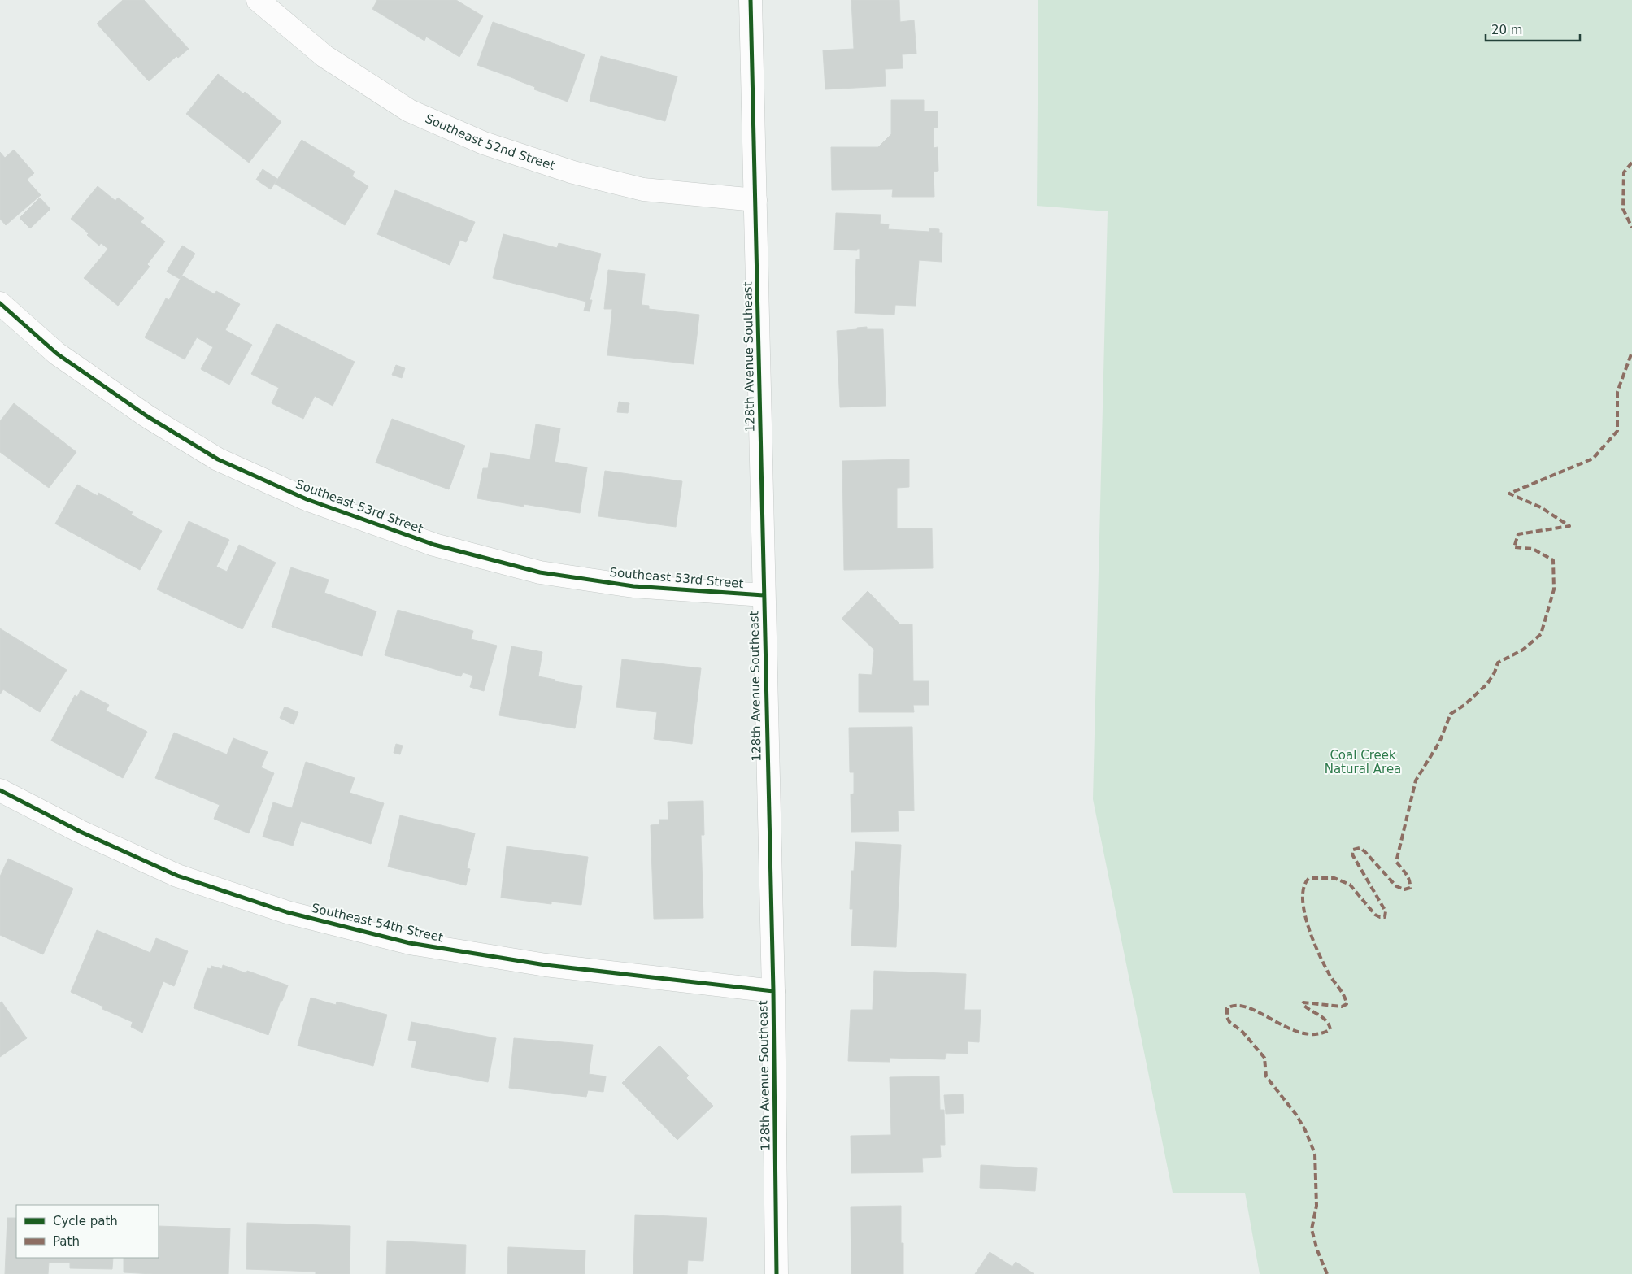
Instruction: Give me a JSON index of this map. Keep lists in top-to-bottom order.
{
  "streets": {
    "street": [
      "Southeast 52nd Street",
      "128th Avenue Southeast",
      "Southeast 53rd Street",
      "Southeast 54th Street"
    ]
  },
  "crossings": [
    ["Southeast 52nd Street", "128th Avenue Southeast"],
    ["128th Avenue Southeast", "Southeast 53rd Street"],
    ["128th Avenue Southeast", "Southeast 54th Street"]
  ],
  "parks": ["Coal Creek Natural Area"],
  "legend": ["Cycle path", "Path"],
  "scale_bar": "20 m"
}
